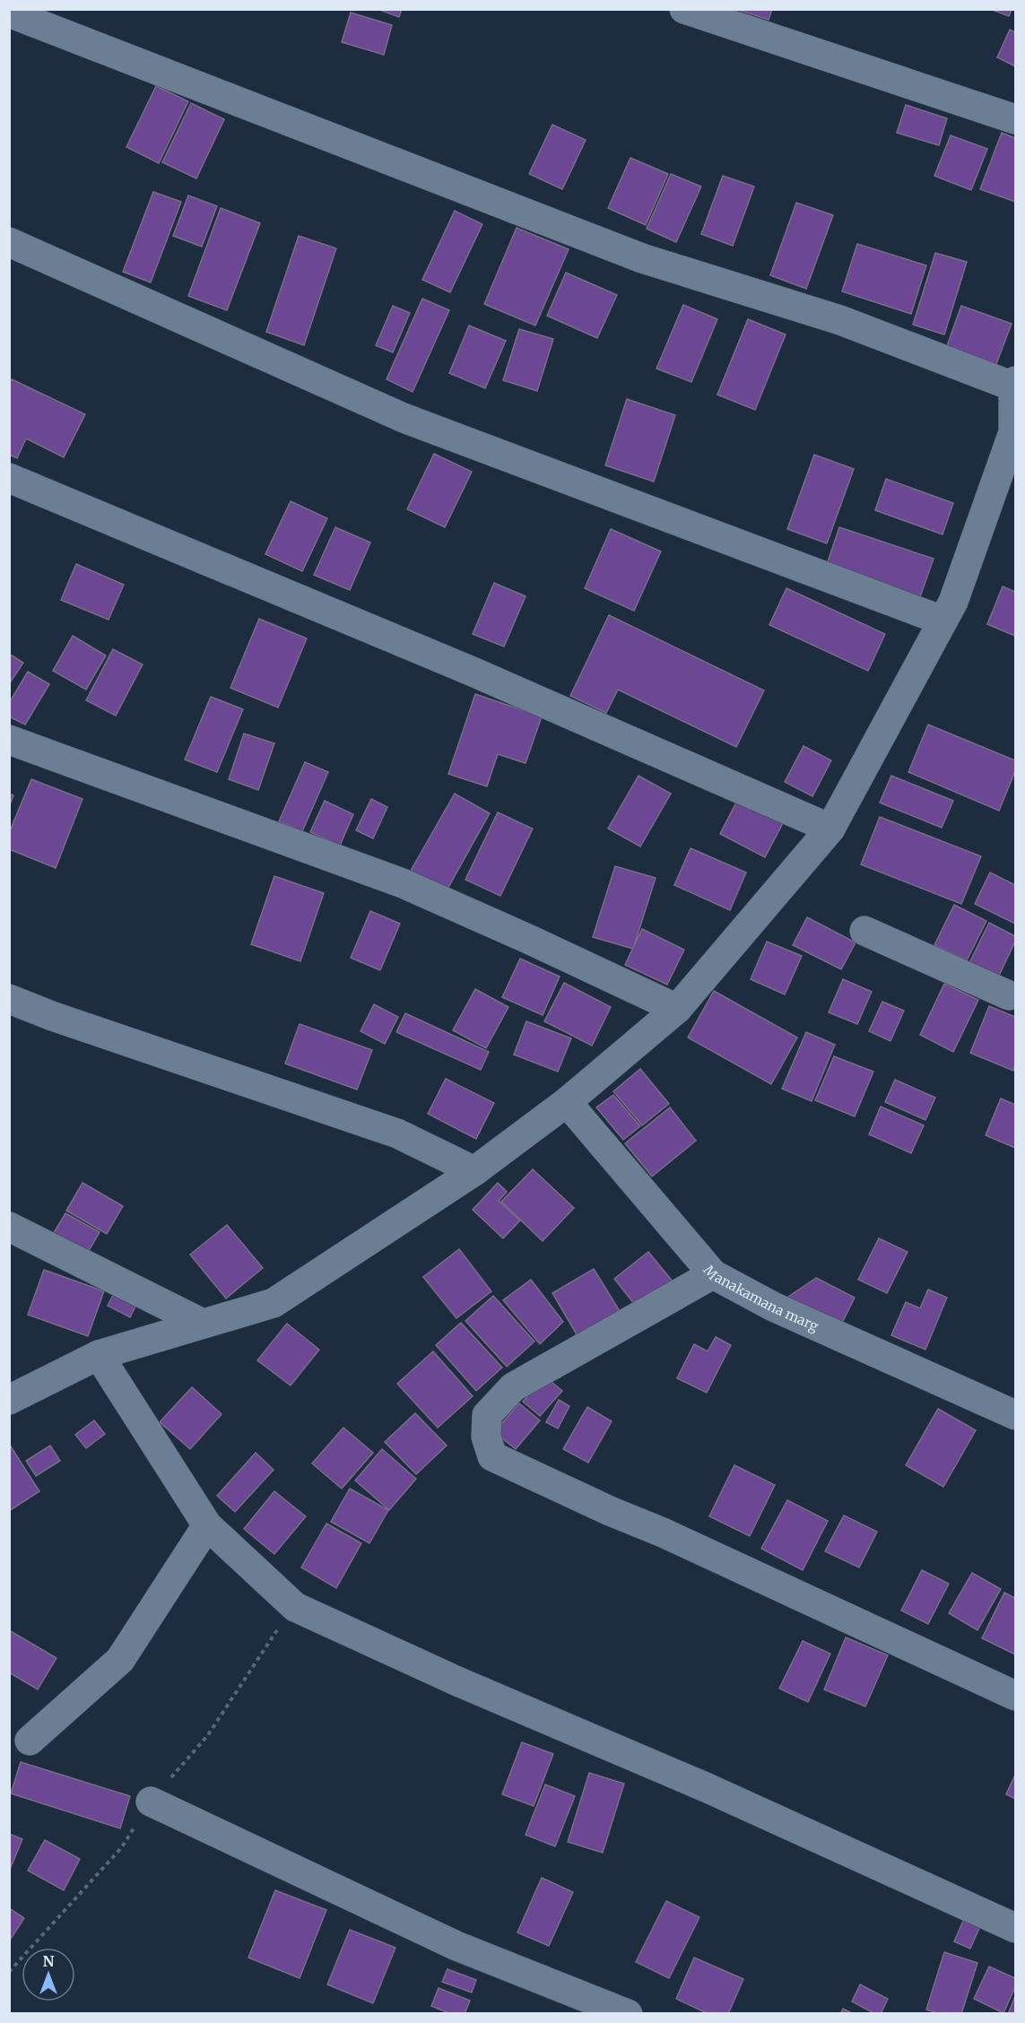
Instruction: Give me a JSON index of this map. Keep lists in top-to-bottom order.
{
  "streets": {
    "street": ["Manakamana marg"]
  },
  "north": "top"
}
